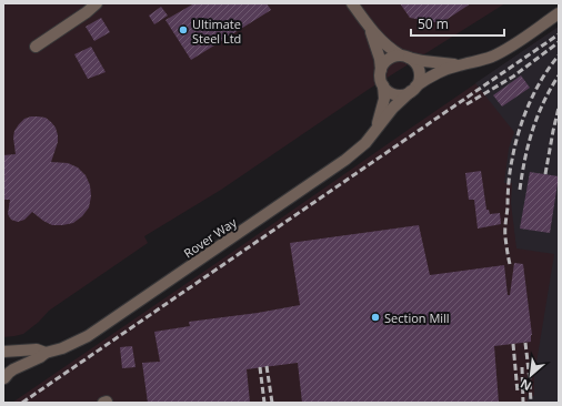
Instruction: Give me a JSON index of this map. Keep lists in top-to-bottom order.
{
  "streets": {
    "street": ["Rover Way"]
  },
  "places": ["Ultimate Steel Ltd", "Section Mill"],
  "scale_bar": "50 m",
  "north": "bottom left"
}
